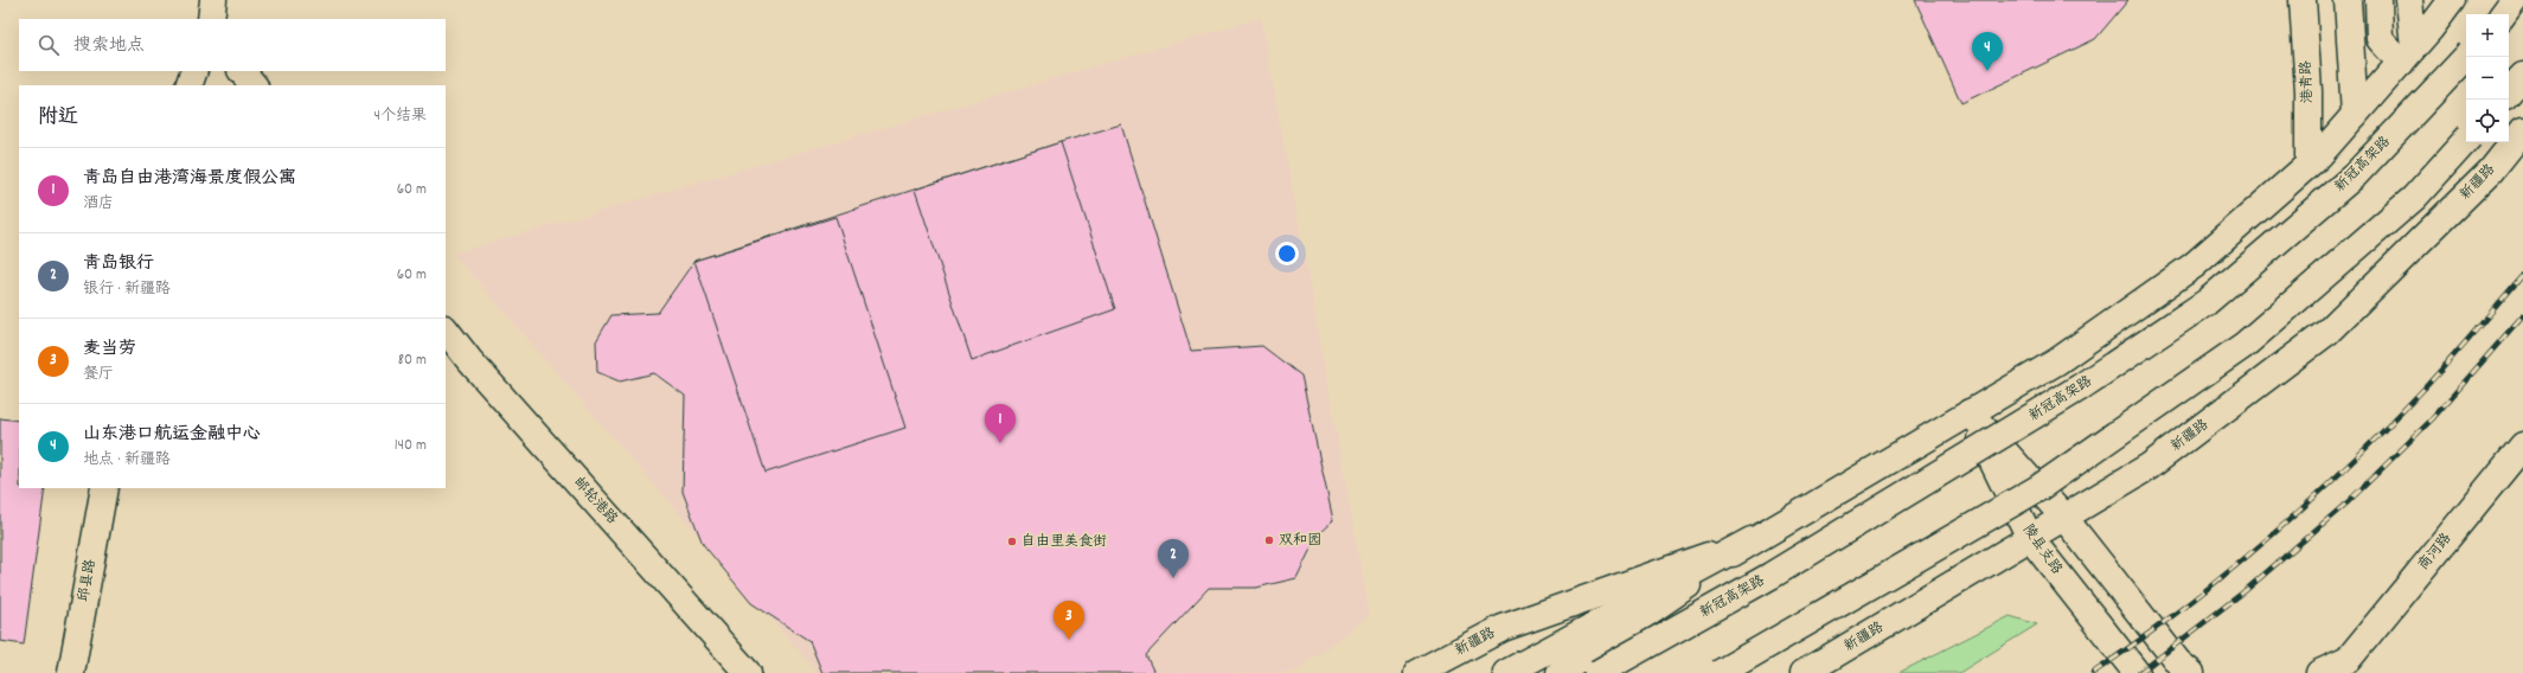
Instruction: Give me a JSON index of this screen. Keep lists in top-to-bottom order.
{
  "streets": {
    "main road": [
      "港青路",
      "新冠高架路",
      "新疆路",
      "邮轮港路",
      "陵县支路",
      "商河路",
      "邱县路"
    ]
  },
  "crossings": [
    ["港青路", "新疆路"],
    ["新疆路", "陵县支路"]
  ],
  "places": ["双和园", "自由里美食街"],
  "page": {
    "map_buttons": ["+", "−"],
    "search": "搜索地点",
    "pins": [
      "4",
      "1",
      "2",
      "3"
    ],
    "heading": ["附近", "4个结果"],
    "list": [
      {
        "mark": "1",
        "name": "青岛自由港湾海景度假公寓",
        "note": "酒店",
        "value": "60 m"
      },
      {
        "mark": "2",
        "name": "青岛银行",
        "note": "银行 · 新疆路",
        "value": "60 m"
      },
      {
        "mark": "3",
        "name": "麦当劳",
        "note": "餐厅",
        "value": "80 m"
      },
      {
        "mark": "4",
        "name": "山东港口航运金融中心",
        "note": "地点 · 新疆路",
        "value": "140 m"
      }
    ]
  }
}
